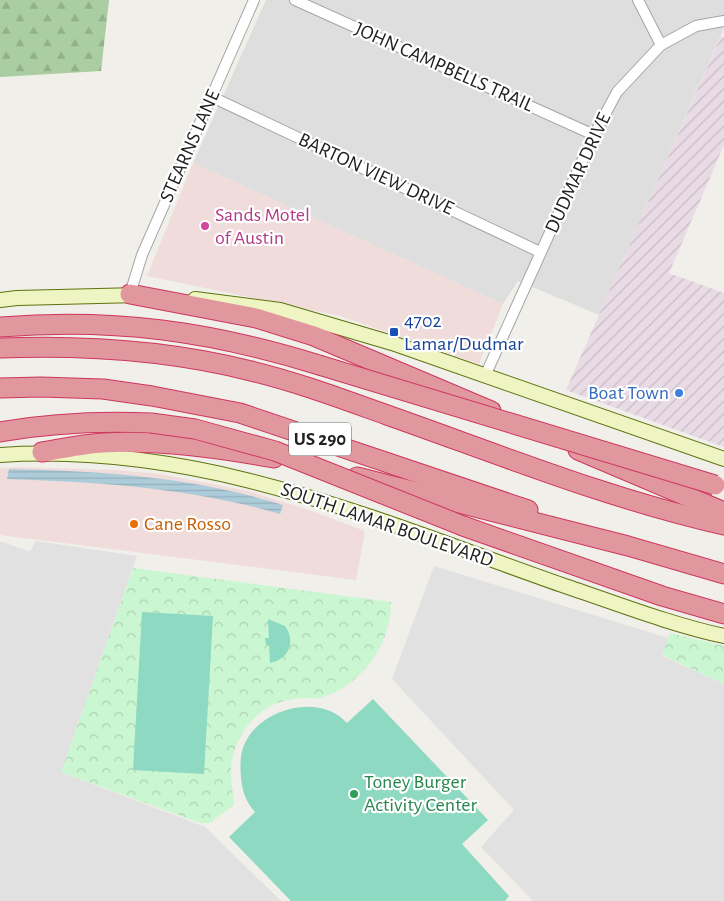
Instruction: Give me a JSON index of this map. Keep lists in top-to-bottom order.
{
  "streets": {
    "highway": ["US 290"],
    "main road": ["SOUTH LAMAR BOULEVARD"],
    "street": [
      "JOHN CAMPBELLS TRAIL",
      "STEARNS LANE",
      "DUDMAR DRIVE",
      "BARTON VIEW DRIVE"
    ]
  },
  "crossings": [
    ["JOHN CAMPBELLS TRAIL", "DUDMAR DRIVE"],
    ["STEARNS LANE", "BARTON VIEW DRIVE"],
    ["DUDMAR DRIVE", "BARTON VIEW DRIVE"]
  ],
  "places": {
    "other": [
      "Sands Motel of Austin",
      "Boat Town",
      "Cane Rosso",
      "Toney Burger Activity Center"
    ],
    "transit": ["4702 Lamar/Dudmar"]
  }
}
